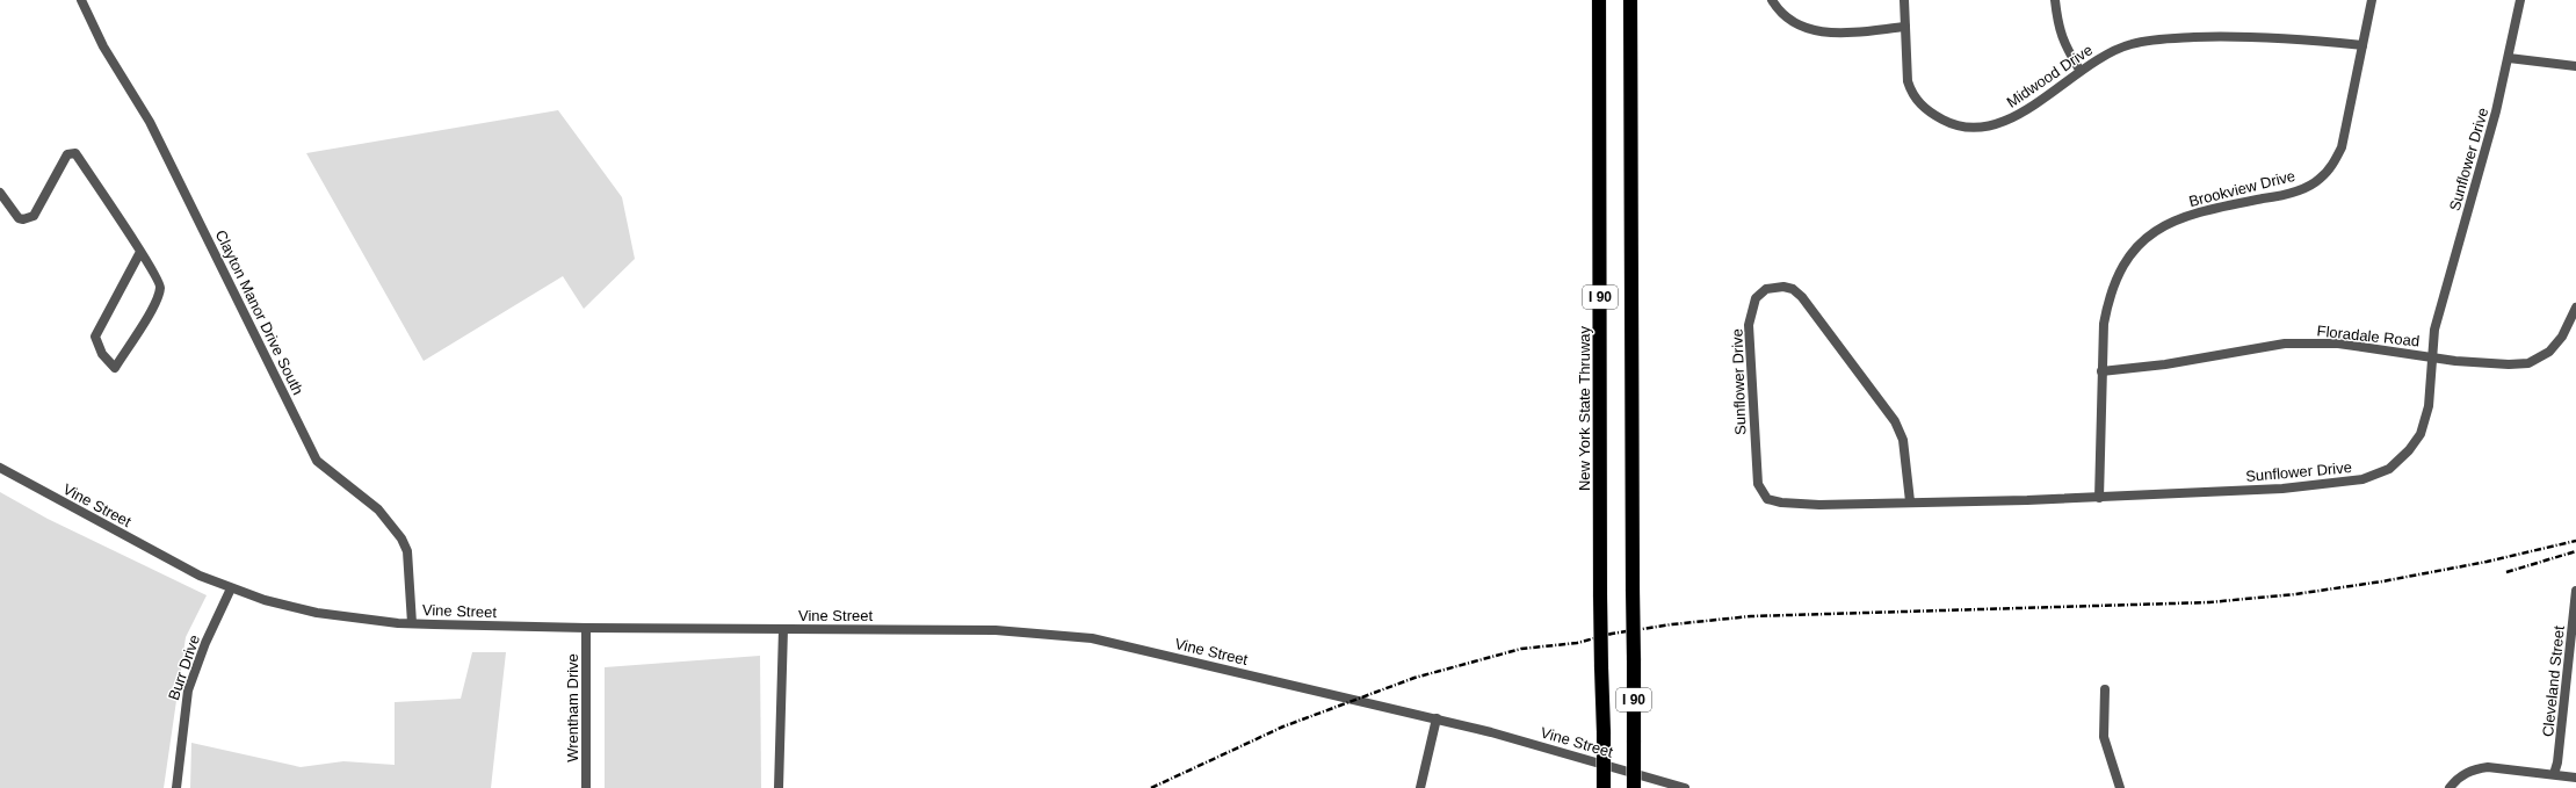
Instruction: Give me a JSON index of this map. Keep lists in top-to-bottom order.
{
  "streets": {
    "highway": ["I 90", "New York State Thruway"],
    "street": [
      "Midwood Drive",
      "Sunflower Drive",
      "Brookview Drive",
      "Clayton Manor Drive South",
      "Floradale Road",
      "Vine Street",
      "Burr Drive",
      "Cleveland Street",
      "Wrentham Drive"
    ]
  },
  "crossings": [
    ["Midwood Drive", "Brookview Drive"],
    ["Sunflower Drive", "Brookview Drive"],
    ["Sunflower Drive", "Floradale Road"],
    ["Brookview Drive", "Floradale Road"],
    ["Clayton Manor Drive South", "Vine Street"],
    ["Vine Street", "Burr Drive"],
    ["Vine Street", "Wrentham Drive"]
  ]
}
